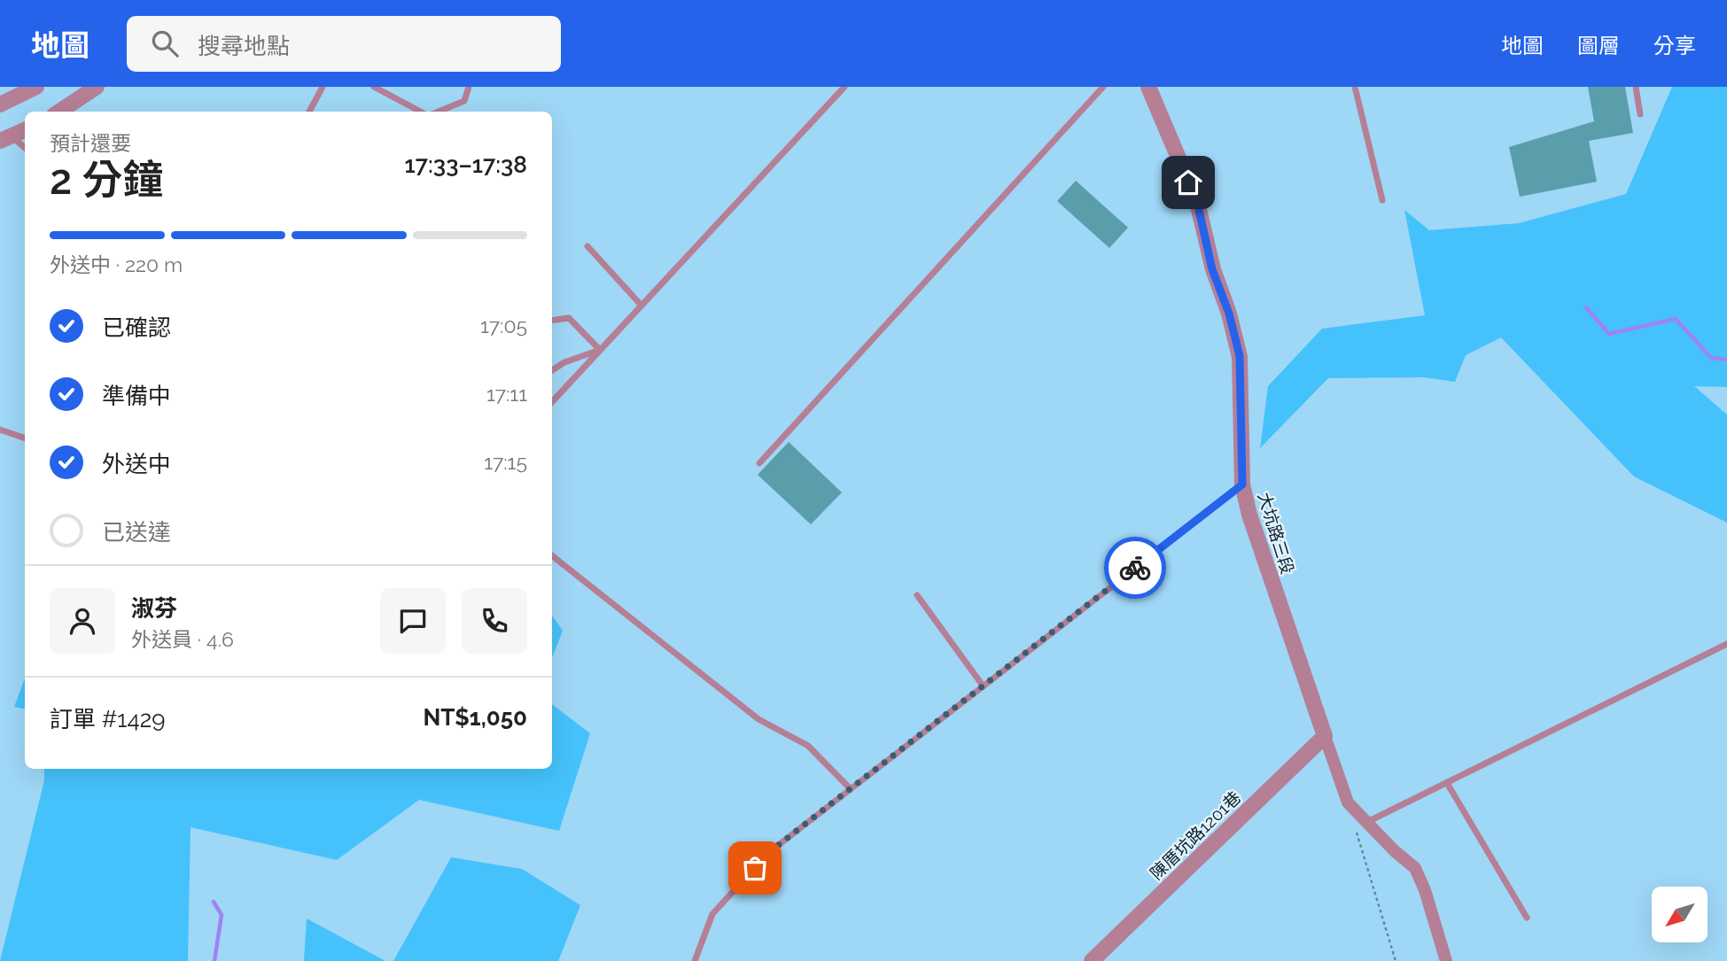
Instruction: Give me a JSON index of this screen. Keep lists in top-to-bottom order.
{
  "streets": {
    "street": ["大坑路三段", "陳厝坑路1201巷"]
  },
  "crossings": [
    ["大坑路三段", "陳厝坑路1201巷"]
  ],
  "north": "bottom left",
  "page": {
    "header": "地圖",
    "search": "搜尋地點",
    "nav": ["地圖", "圖層", "分享"],
    "heading": ["2 分鐘", "預計還要", "17:33–17:38"],
    "panel": [
      "淑芬",
      "外送員 · 4.6",
      "訂單 #1429",
      "NT$1,050"
    ],
    "bar": "外送中 · 220 m",
    "list": [
      ["已確認", "17:05"],
      ["準備中", "17:11"],
      ["外送中", "17:15"],
      "已送達"
    ]
  }
}
